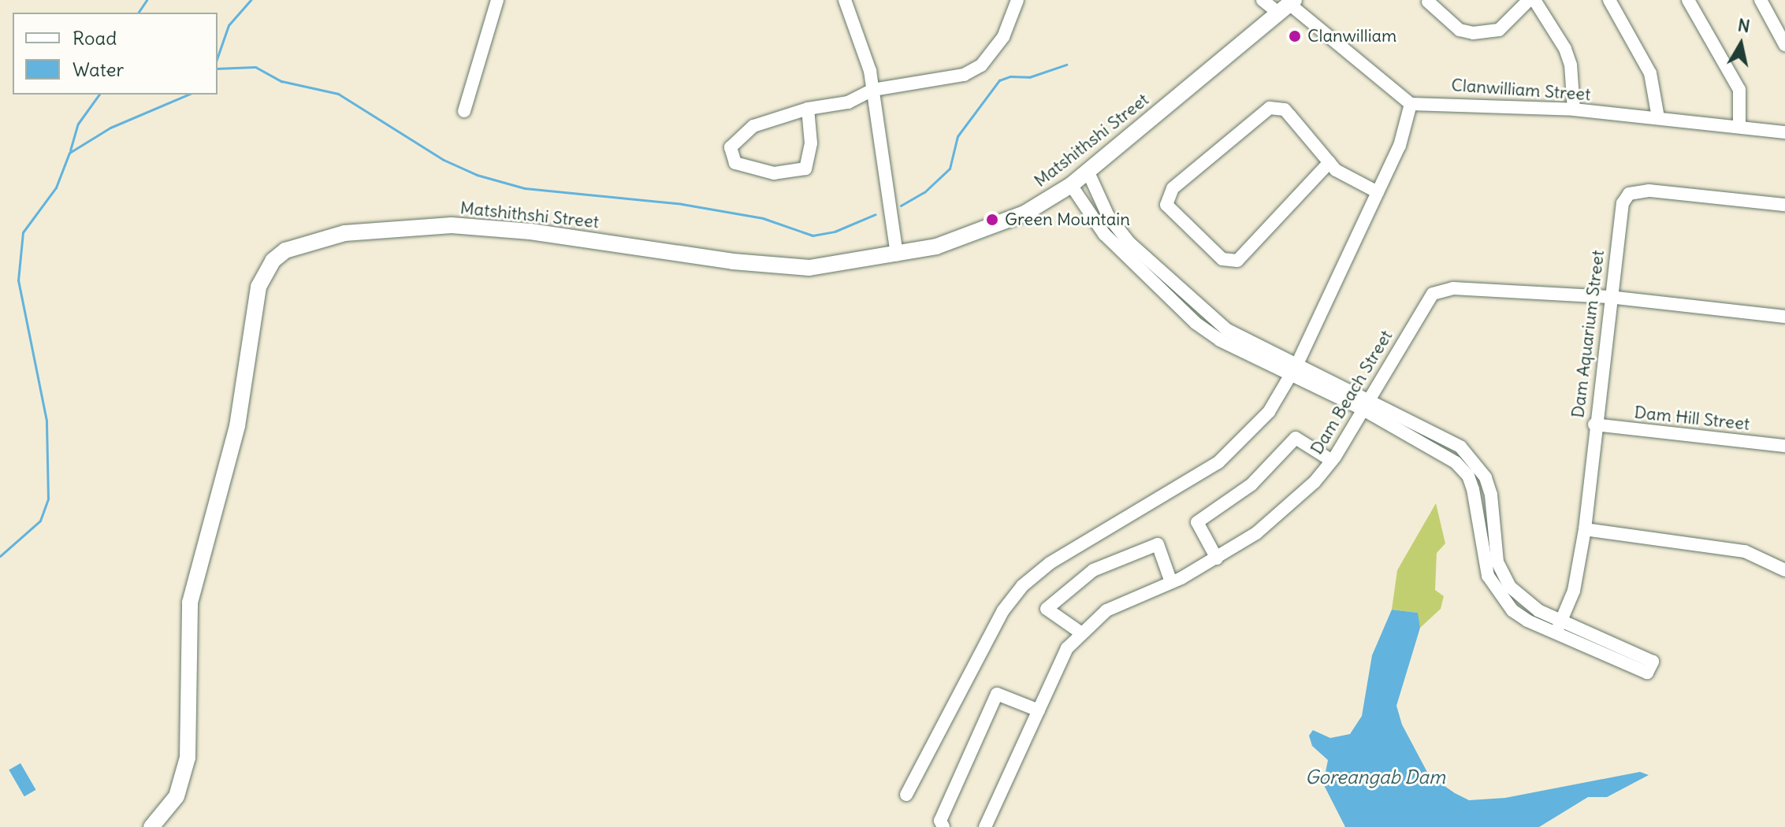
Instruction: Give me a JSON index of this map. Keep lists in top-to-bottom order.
{
  "streets": {
    "main road": ["Matshithshi Street"],
    "street": [
      "Clanwilliam Street",
      "Dam Aquarium Street",
      "Dam Beach Street",
      "Dam Hill Street"
    ]
  },
  "crossings": [
    ["Dam Aquarium Street", "Dam Beach Street"],
    ["Dam Aquarium Street", "Dam Hill Street"]
  ],
  "water": ["Goreangab Dam"],
  "places": ["Clanwilliam", "Green Mountain"],
  "legend": ["Road", "Water"],
  "north": "top"
}
